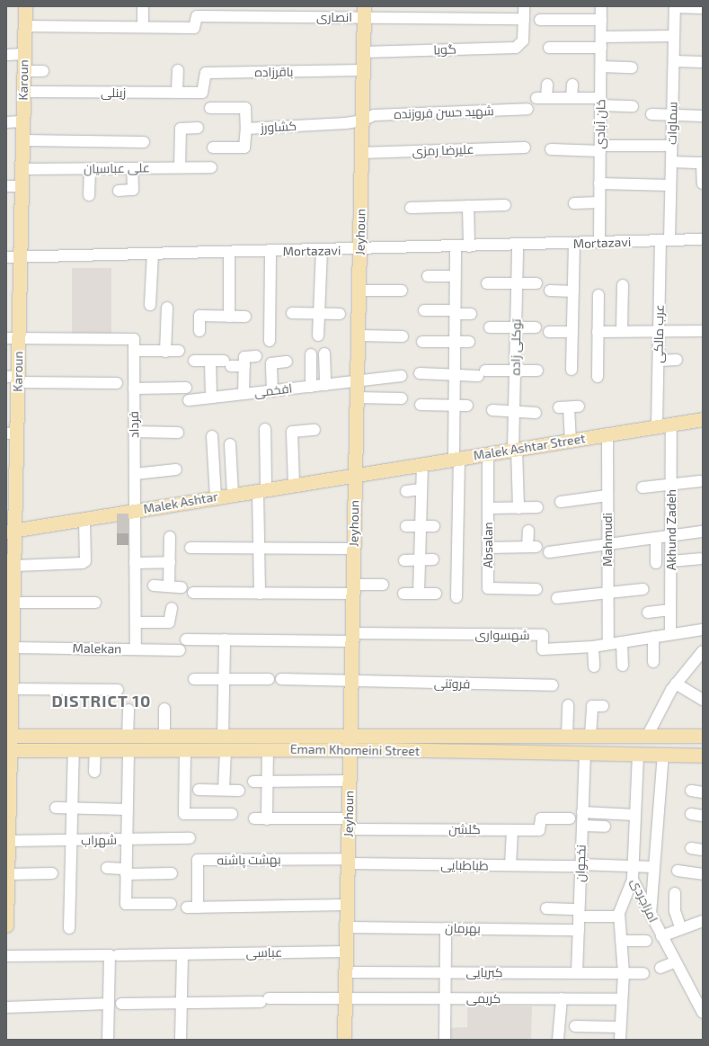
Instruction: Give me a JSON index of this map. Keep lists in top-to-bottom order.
{
  "streets": {
    "main road": [
      "Karoun",
      "Jeyhoun",
      "Malek Ashtar Street",
      "Malek Ashtar",
      "Emam Khomeini Street"
    ],
    "street": [
      "انصاری",
      "گویا",
      "باقرزاده",
      "زینلی",
      "شهید حسن فروزنده",
      "سماوات",
      "خان آبادی",
      "کشاورز",
      "علیرضا رمزی",
      "علی عباسیان",
      "Mortazavi",
      "عرب مالکی",
      "توکلی زاده",
      "افخمی",
      "فرداد",
      "Akhund Zadeh",
      "Mahmudi",
      "Absalan",
      "شهسواری",
      "Malekan",
      "فروتنی",
      "گلشن",
      "شهراب",
      "بهشت پاشنه",
      "نخجوان",
      "طباطبایی",
      "امزاجردی",
      "بهرمان",
      "عباسی",
      "کبریایی",
      "کریمی"
    ]
  },
  "crossings": [
    ["انصاری", "گویا"],
    ["انصاری", "Jeyhoun"],
    ["گویا", "Jeyhoun"],
    ["باقرزاده", "زینلی"],
    ["باقرزاده", "Jeyhoun"],
    ["Karoun", "زینلی"],
    ["Karoun", "علی عباسیان"],
    ["Karoun", "Mortazavi"],
    ["Karoun", "فرداد"],
    ["Karoun", "Malek Ashtar"],
    ["Karoun", "Malekan"],
    ["Karoun", "Emam Khomeini Street"],
    ["شهید حسن فروزنده", "کشاورز"],
    ["شهید حسن فروزنده", "Jeyhoun"],
    ["سماوات", "Mortazavi"],
    ["سماوات", "عرب مالکی"],
    ["خان آبادی", "Mortazavi"],
    ["کشاورز", "Jeyhoun"],
    ["علیرضا رمزی", "Jeyhoun"],
    ["Jeyhoun", "Mortazavi"],
    ["Jeyhoun", "افخمی"],
    ["Jeyhoun", "Malek Ashtar Street"],
    ["Jeyhoun", "Malek Ashtar"],
    ["Jeyhoun", "شهسواری"],
    ["Jeyhoun", "فروتنی"],
    ["Jeyhoun", "Emam Khomeini Street"],
    ["Jeyhoun", "گلشن"],
    ["Jeyhoun", "بهشت پاشنه"],
    ["Jeyhoun", "طباطبایی"],
    ["Jeyhoun", "بهرمان"],
    ["Jeyhoun", "عباسی"],
    ["Jeyhoun", "کبریایی"],
    ["Jeyhoun", "کریمی"],
    ["Mortazavi", "عرب مالکی"],
    ["Mortazavi", "توکلی زاده"],
    ["عرب مالکی", "Malek Ashtar Street"],
    ["توکلی زاده", "Malek Ashtar Street"],
    ["فرداد", "Malek Ashtar"],
    ["فرداد", "Malekan"],
    ["Malek Ashtar Street", "Malek Ashtar"],
    ["Malek Ashtar Street", "Akhund Zadeh"],
    ["Malek Ashtar Street", "Mahmudi"],
    ["Malek Ashtar Street", "Absalan"],
    ["Akhund Zadeh", "شهسواری"],
    ["Mahmudi", "شهسواری"],
    ["Emam Khomeini Street", "نخجوان"],
    ["Emam Khomeini Street", "امزاجردی"],
    ["بهشت پاشنه", "طباطبایی"],
    ["نخجوان", "طباطبایی"],
    ["نخجوان", "بهرمان"],
    ["نخجوان", "کبریایی"],
    ["طباطبایی", "امزاجردی"]
  ],
  "districts": ["DISTRICT 10"]
}
